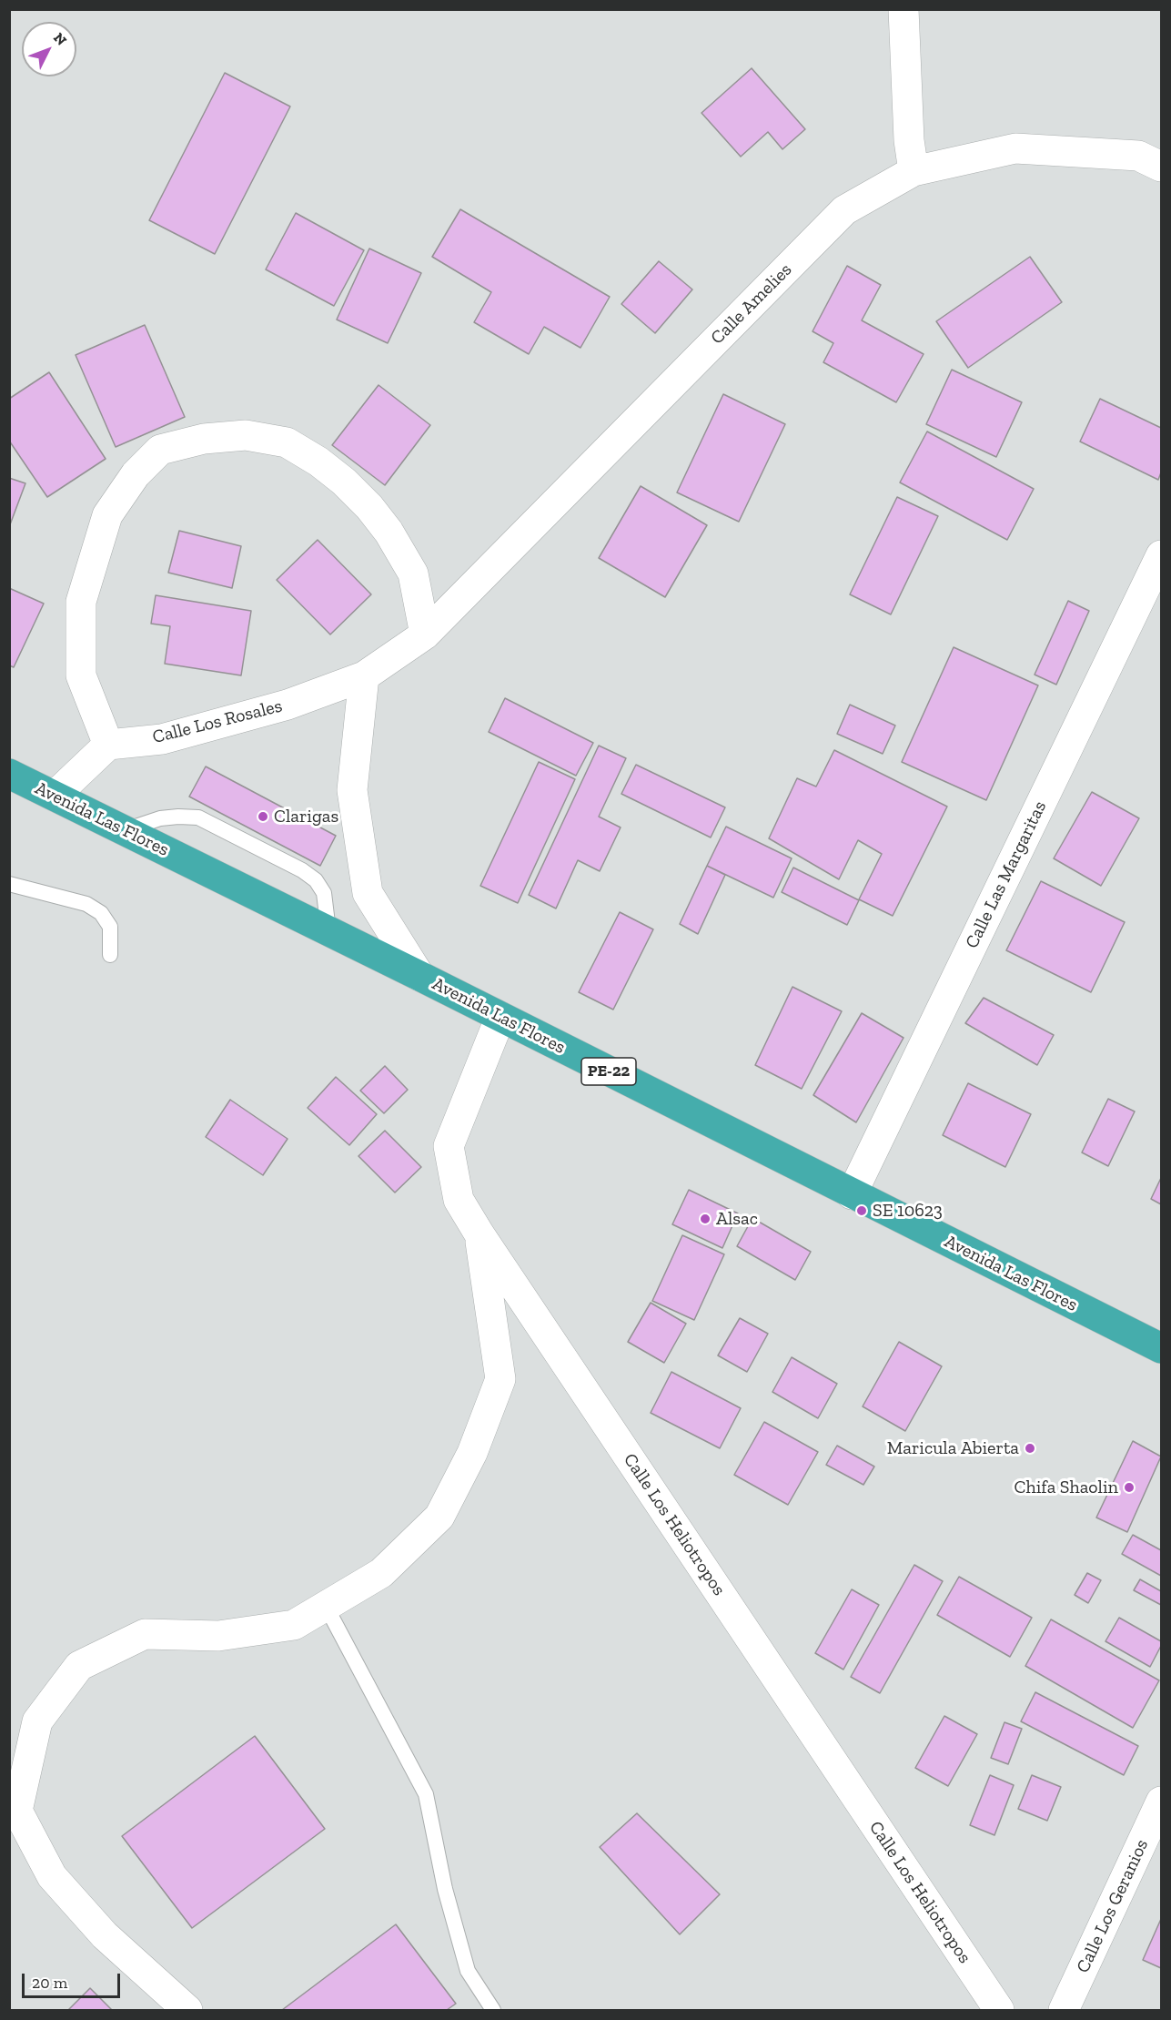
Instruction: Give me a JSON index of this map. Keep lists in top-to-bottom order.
{
  "streets": {
    "highway": ["Avenida Las Flores", "PE-22"],
    "street": [
      "Calle Amelies",
      "Calle Los Rosales",
      "Calle Las Margaritas",
      "Calle Los Heliotropos",
      "Calle Los Geranios"
    ]
  },
  "crossings": [
    ["Calle Amelies", "Calle Los Rosales"],
    ["Avenida Las Flores", "Calle Las Margaritas"],
    ["Avenida Las Flores", "Calle Los Heliotropos"]
  ],
  "places": [
    "Clarigas",
    "SE 10623",
    "Alsac",
    "Maricula Abierta",
    "Chifa Shaolin"
  ],
  "scale_bar": "20 m",
  "north": "top right"
}
